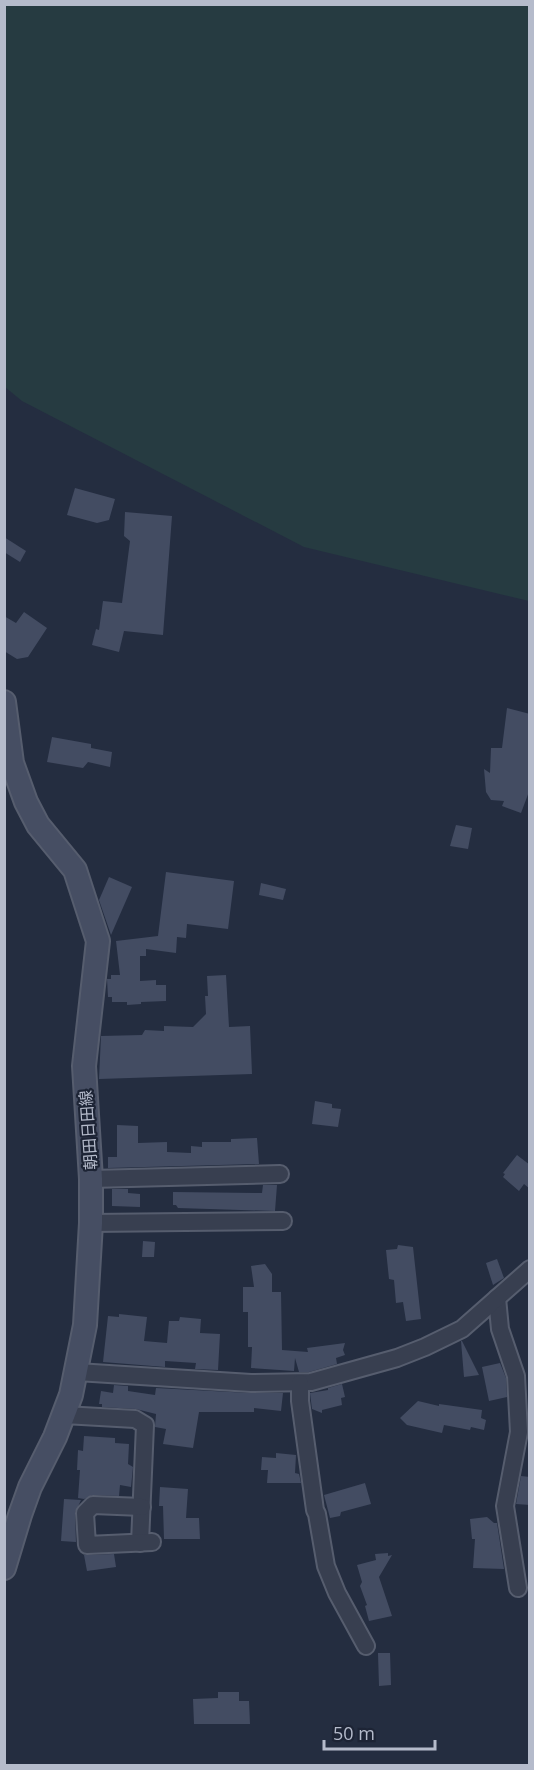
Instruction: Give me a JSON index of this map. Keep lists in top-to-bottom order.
{
  "streets": {
    "main road": ["朝田日田線"]
  },
  "scale_bar": "50 m"
}
